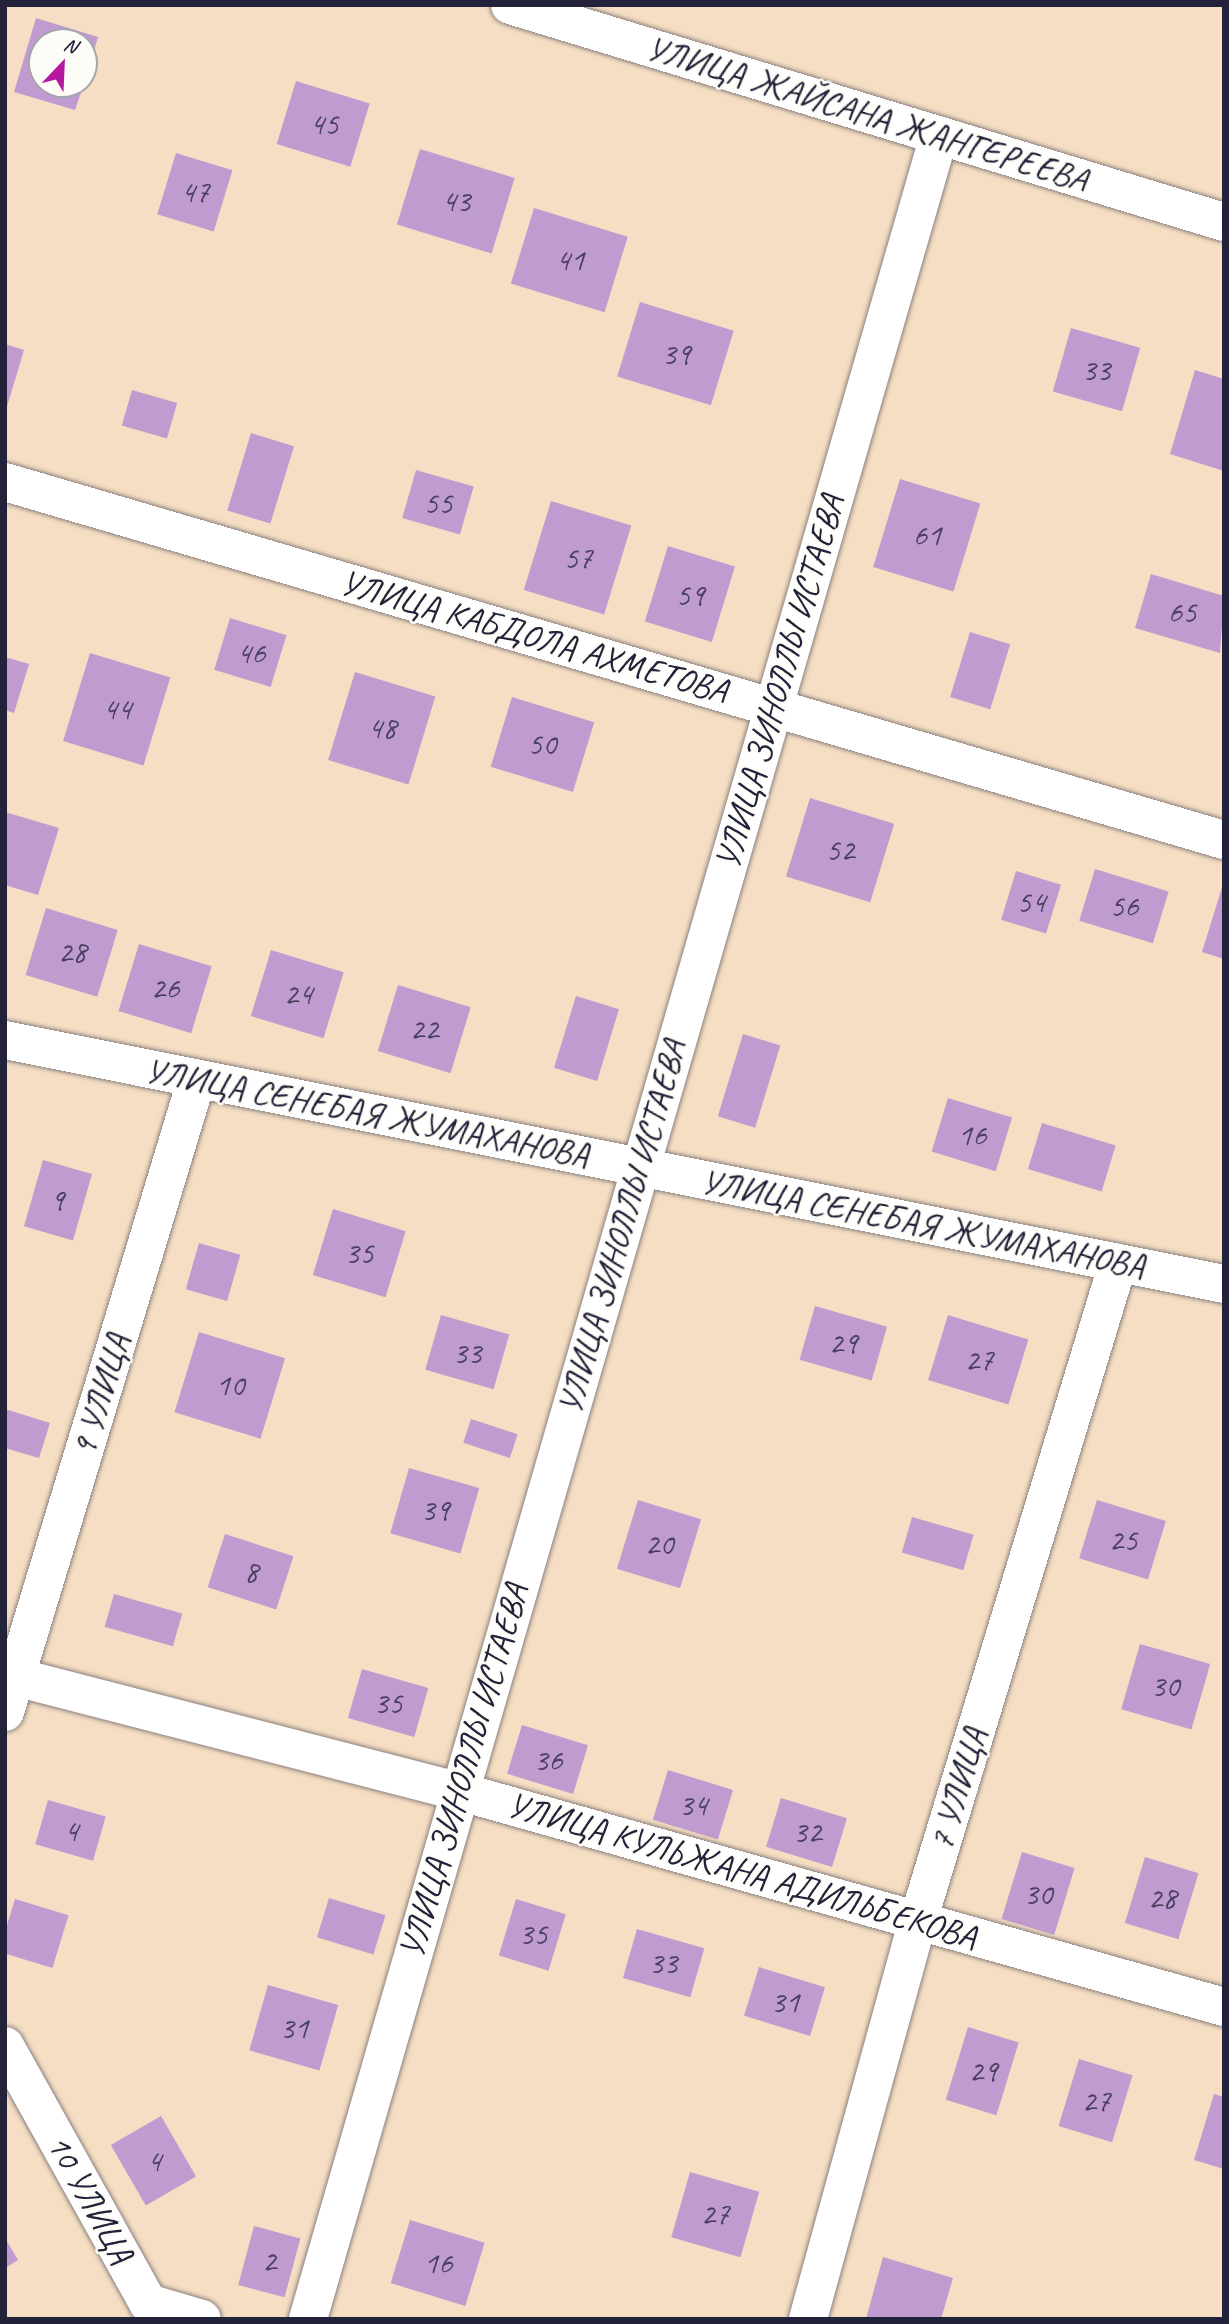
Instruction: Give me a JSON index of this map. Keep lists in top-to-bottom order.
{
  "streets": {
    "street": [
      "УЛИЦА ЖАЙСАНА ЖАНГЕРЕЕВА",
      "УЛИЦА КАБДОЛА АХМЕТОВА",
      "УЛИЦА ЗИНОЛЛЫ ИСТАЕВА",
      "УЛИЦА СЕНЕБАЯ ЖУМАХАНОВА",
      "9 УЛИЦА",
      "7 УЛИЦА",
      "УЛИЦА КУЛЬЖАНА АДИЛЬБЕКОВА",
      "10 УЛИЦА"
    ]
  },
  "crossings": [
    ["УЛИЦА ЖАЙСАНА ЖАНГЕРЕЕВА", "УЛИЦА ЗИНОЛЛЫ ИСТАЕВА"],
    ["УЛИЦА КАБДОЛА АХМЕТОВА", "УЛИЦА ЗИНОЛЛЫ ИСТАЕВА"],
    ["УЛИЦА ЗИНОЛЛЫ ИСТАЕВА", "УЛИЦА СЕНЕБАЯ ЖУМАХАНОВА"],
    ["УЛИЦА ЗИНОЛЛЫ ИСТАЕВА", "УЛИЦА КУЛЬЖАНА АДИЛЬБЕКОВА"],
    ["УЛИЦА СЕНЕБАЯ ЖУМАХАНОВА", "9 УЛИЦА"],
    ["УЛИЦА СЕНЕБАЯ ЖУМАХАНОВА", "7 УЛИЦА"],
    ["9 УЛИЦА", "УЛИЦА КУЛЬЖАНА АДИЛЬБЕКОВА"],
    ["7 УЛИЦА", "УЛИЦА КУЛЬЖАНА АДИЛЬБЕКОВА"]
  ],
  "house_numbers": [
    "45",
    "47",
    "43",
    "41",
    "39",
    "33",
    "55",
    "61",
    "57",
    "59",
    "65",
    "46",
    "44",
    "48",
    "50",
    "52",
    "54",
    "56",
    "28",
    "26",
    "24",
    "22",
    "16",
    "9",
    "35",
    "29",
    "33",
    "27",
    "10",
    "39",
    "25",
    "20",
    "8",
    "30",
    "35",
    "36",
    "34",
    "4",
    "32",
    "30",
    "28",
    "35",
    "33",
    "31",
    "31",
    "29",
    "27",
    "4",
    "27",
    "2",
    "16"
  ],
  "north": "top right"
}
